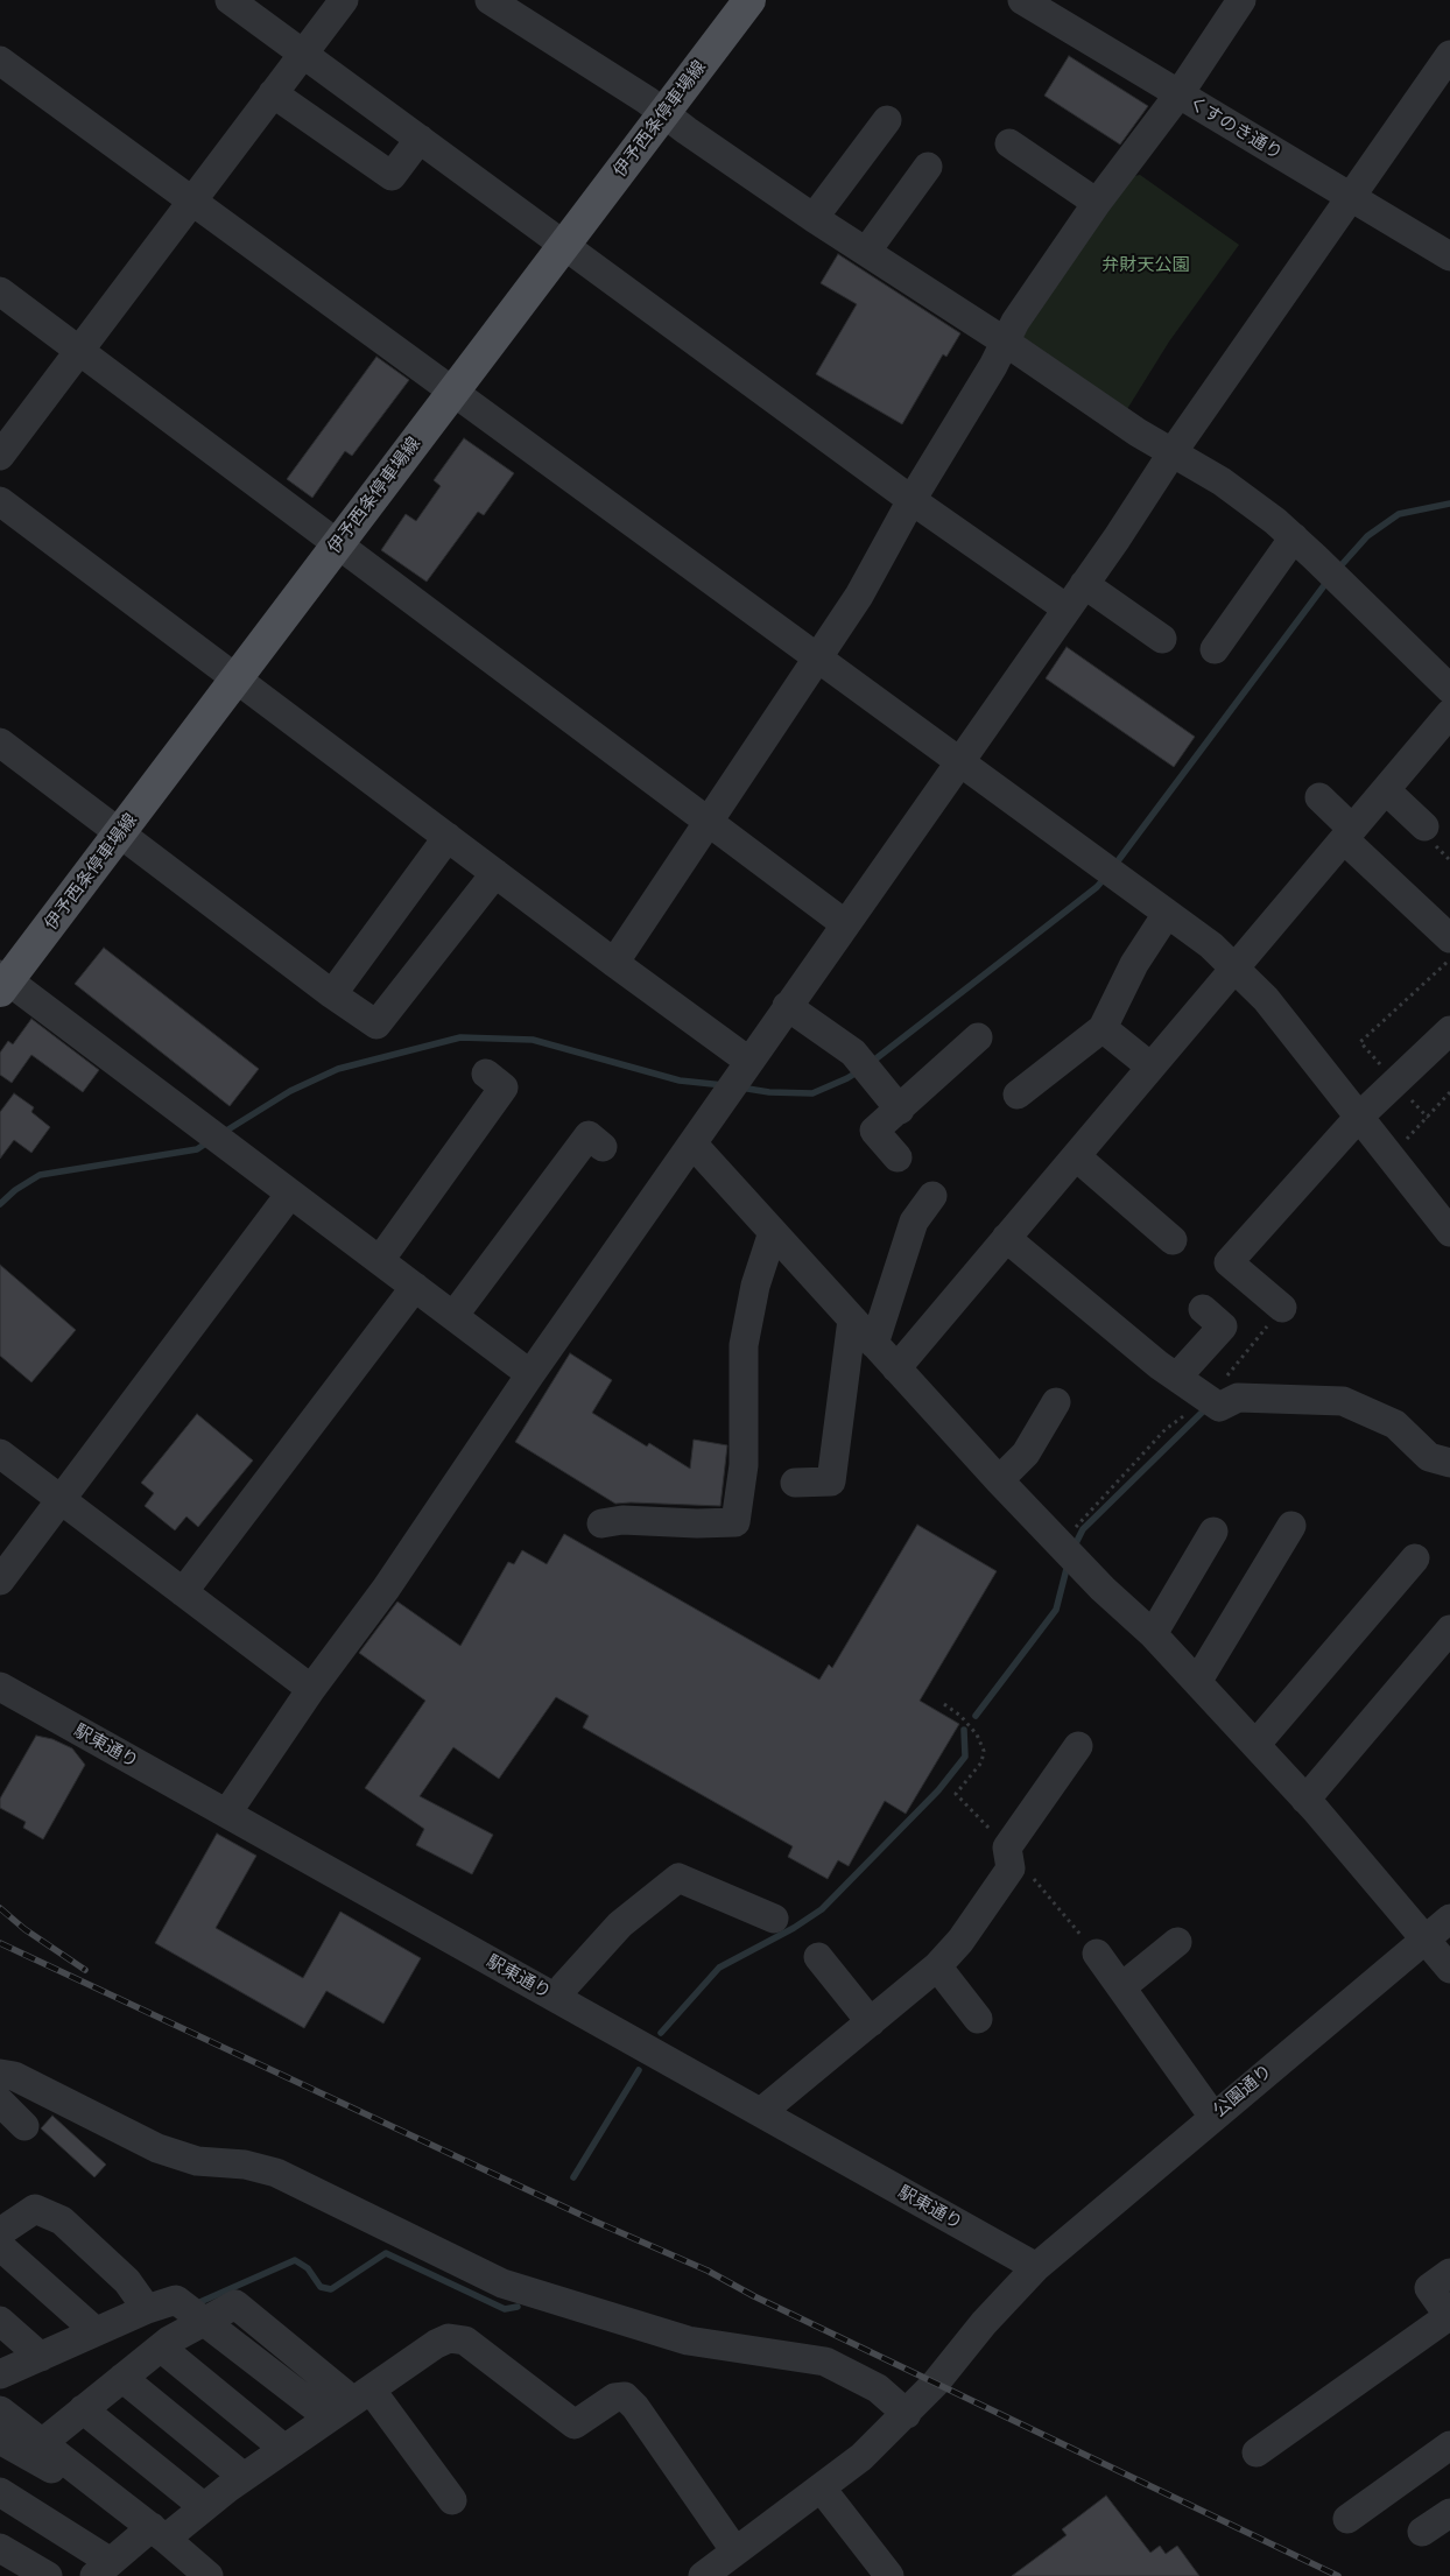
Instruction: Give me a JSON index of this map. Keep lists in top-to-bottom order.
{
  "streets": {
    "main road": ["伊予西条停車場線"],
    "street": ["くすのき通り", "駅東通り", "公園通り"]
  },
  "crossings": [
    ["駅東通り", "公園通り"]
  ],
  "parks": ["弁財天公園"]
}
